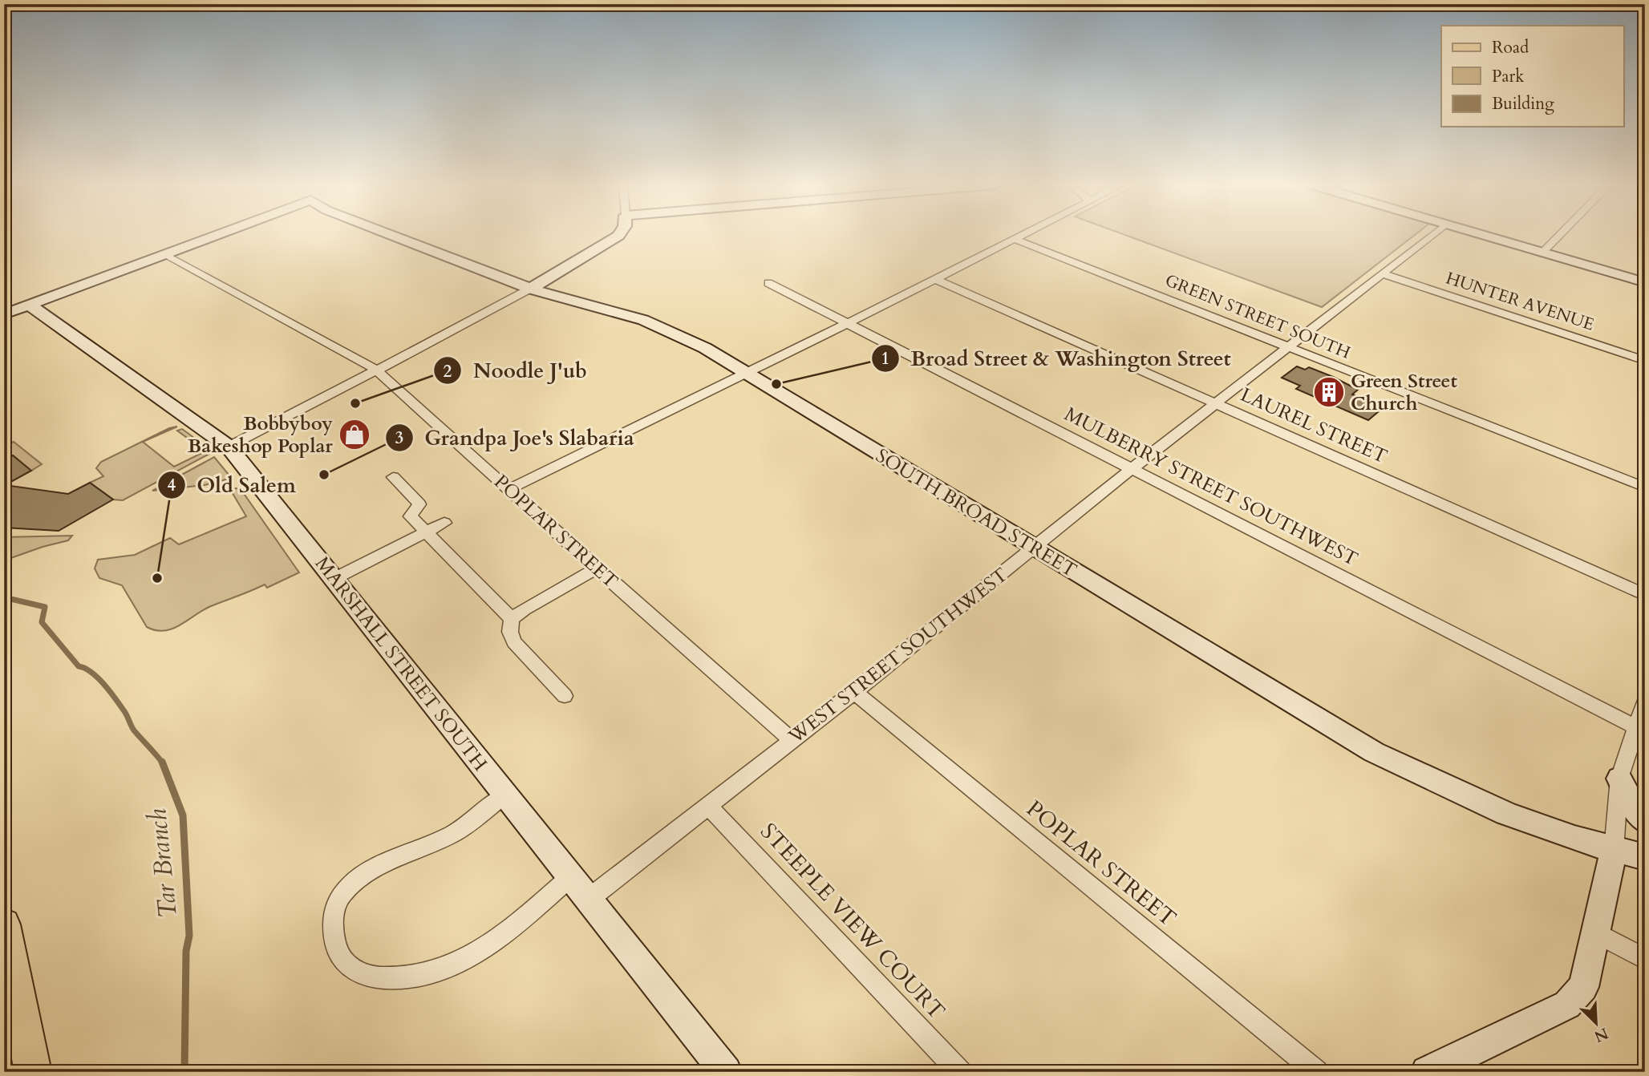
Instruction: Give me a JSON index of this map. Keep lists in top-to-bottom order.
{
  "streets": {
    "street": [
      "HUNTER AVENUE",
      "GREEN STREET SOUTH",
      "LAUREL STREET",
      "MULBERRY STREET SOUTHWEST",
      "SOUTH BROAD STREET",
      "POPLAR STREET",
      "WEST STREET SOUTHWEST",
      "MARSHALL STREET SOUTH",
      "STEEPLE VIEW COURT"
    ]
  },
  "crossings": [
    ["HUNTER AVENUE", "WEST STREET SOUTHWEST"],
    ["GREEN STREET SOUTH", "WEST STREET SOUTHWEST"],
    ["LAUREL STREET", "WEST STREET SOUTHWEST"],
    ["MULBERRY STREET SOUTHWEST", "WEST STREET SOUTHWEST"],
    ["SOUTH BROAD STREET", "WEST STREET SOUTHWEST"],
    ["POPLAR STREET", "WEST STREET SOUTHWEST"],
    ["WEST STREET SOUTHWEST", "MARSHALL STREET SOUTH"],
    ["WEST STREET SOUTHWEST", "STEEPLE VIEW COURT"]
  ],
  "water": ["Tar Branch"],
  "places": {
    "other": [
      "Broad Street & Washington Street",
      "Noodle J'ub",
      "Grandpa Joe's Slabaria",
      "Old Salem"
    ],
    "building": ["Green Street Church"],
    "shop": ["Bobbyboy Bakeshop Poplar"]
  },
  "legend": ["Road", "Park", "Building"],
  "north": "bottom right"
}
